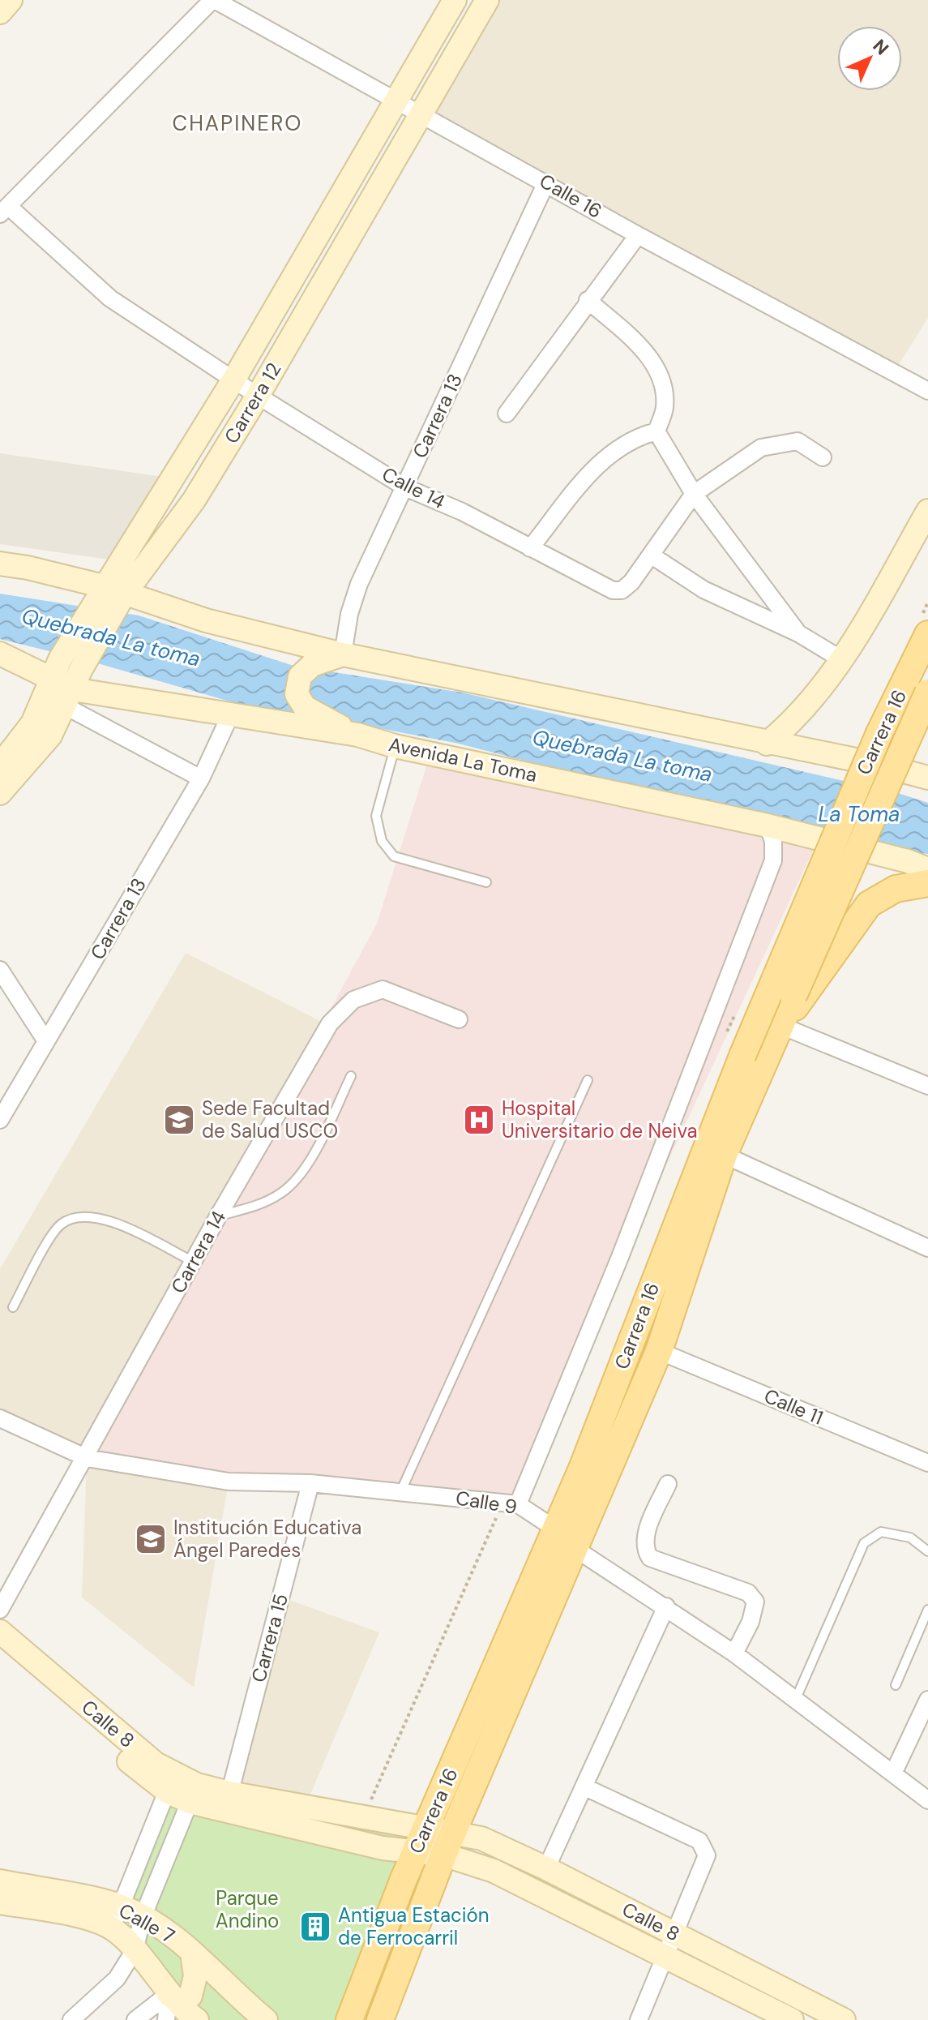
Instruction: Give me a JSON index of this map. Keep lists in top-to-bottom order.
{
  "streets": {
    "main road": [
      "Carrera 12",
      "Carrera 16",
      "Avenida La Toma",
      "Calle 8",
      "Calle 7"
    ],
    "street": [
      "Calle 16",
      "Carrera 13",
      "Calle 14",
      "Carrera 14",
      "Calle 11",
      "Calle 9",
      "Carrera 15"
    ]
  },
  "crossings": [
    ["Calle 16", "Carrera 12"],
    ["Calle 16", "Carrera 13"],
    ["Carrera 12", "Calle 14"],
    ["Carrera 12", "Avenida La Toma"],
    ["Carrera 13", "Calle 14"],
    ["Carrera 13", "Avenida La Toma"],
    ["Carrera 16", "Calle 11"],
    ["Carrera 16", "Calle 9"],
    ["Carrera 16", "Calle 8"],
    ["Carrera 14", "Calle 9"],
    ["Calle 9", "Carrera 15"]
  ],
  "districts": ["CHAPINERO"],
  "water": ["Quebrada La toma", "La Toma"],
  "parks": ["Parque Andino"],
  "places": {
    "school or university": ["Sede Facultad de Salud USCO", "Institución Educativa Ángel Paredes"],
    "hospital": ["Hospital Universitario de Neiva"],
    "building": ["Antigua Estación de Ferrocarril"]
  },
  "north": "top right"
}
